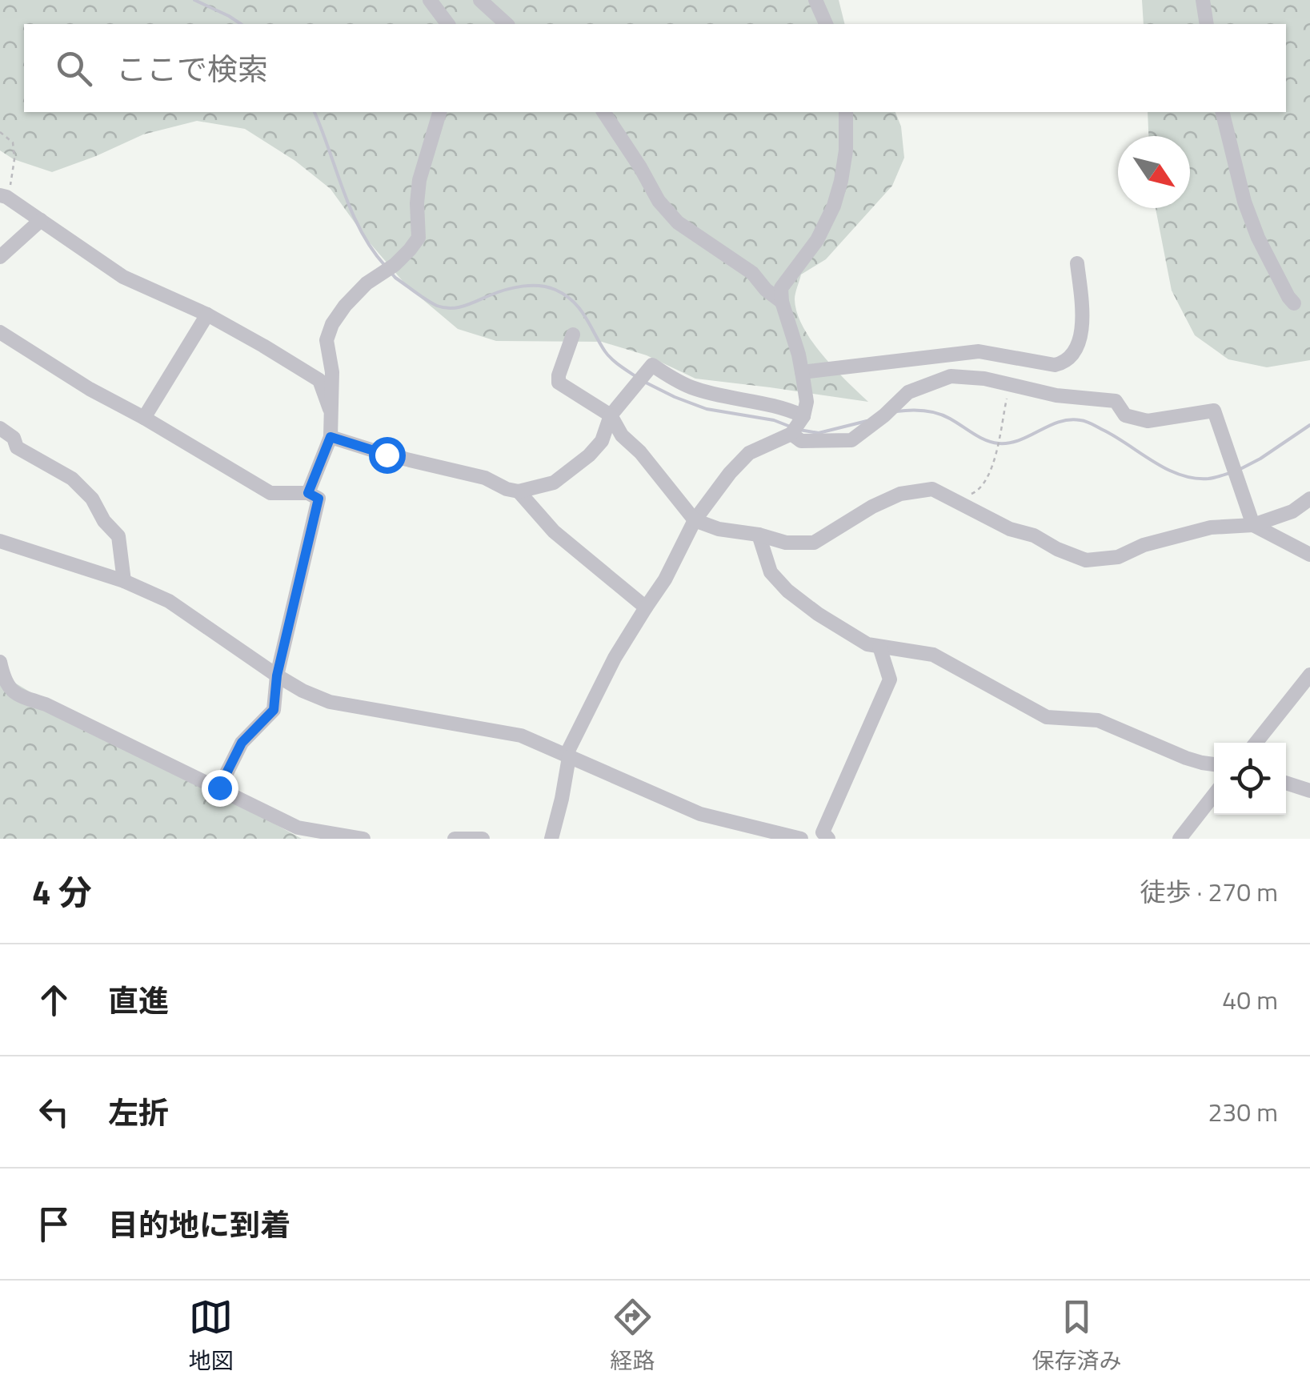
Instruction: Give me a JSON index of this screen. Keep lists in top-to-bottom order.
{
  "north": "bottom right",
  "page": {
    "search": "ここで検索",
    "heading": ["4 分", "徒歩 · 270 m"],
    "list": [
      ["直進", "40 m"],
      ["左折", "230 m"],
      "目的地に到着"
    ],
    "nav": ["地図", "経路", "保存済み"]
  }
}
